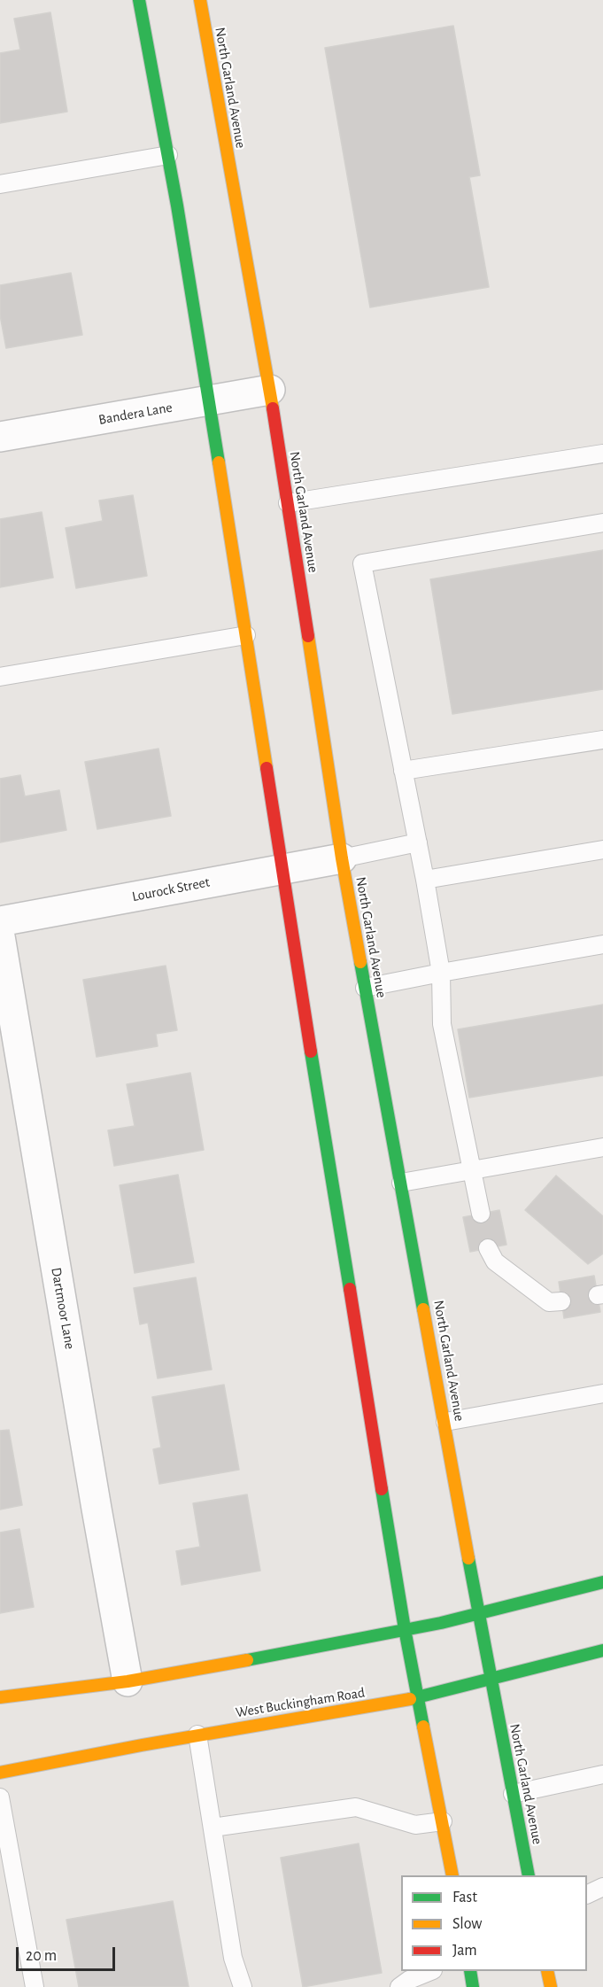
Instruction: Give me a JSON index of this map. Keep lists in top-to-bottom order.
{
  "streets": {
    "main road": ["North Garland Avenue", "West Buckingham Road"],
    "street": ["Bandera Lane", "Lourock Street", "Dartmoor Lane"]
  },
  "crossings": [
    ["North Garland Avenue", "Bandera Lane"],
    ["North Garland Avenue", "Lourock Street"],
    ["North Garland Avenue", "West Buckingham Road"]
  ],
  "legend": ["Fast", "Slow", "Jam"],
  "scale_bar": "20 m"
}
